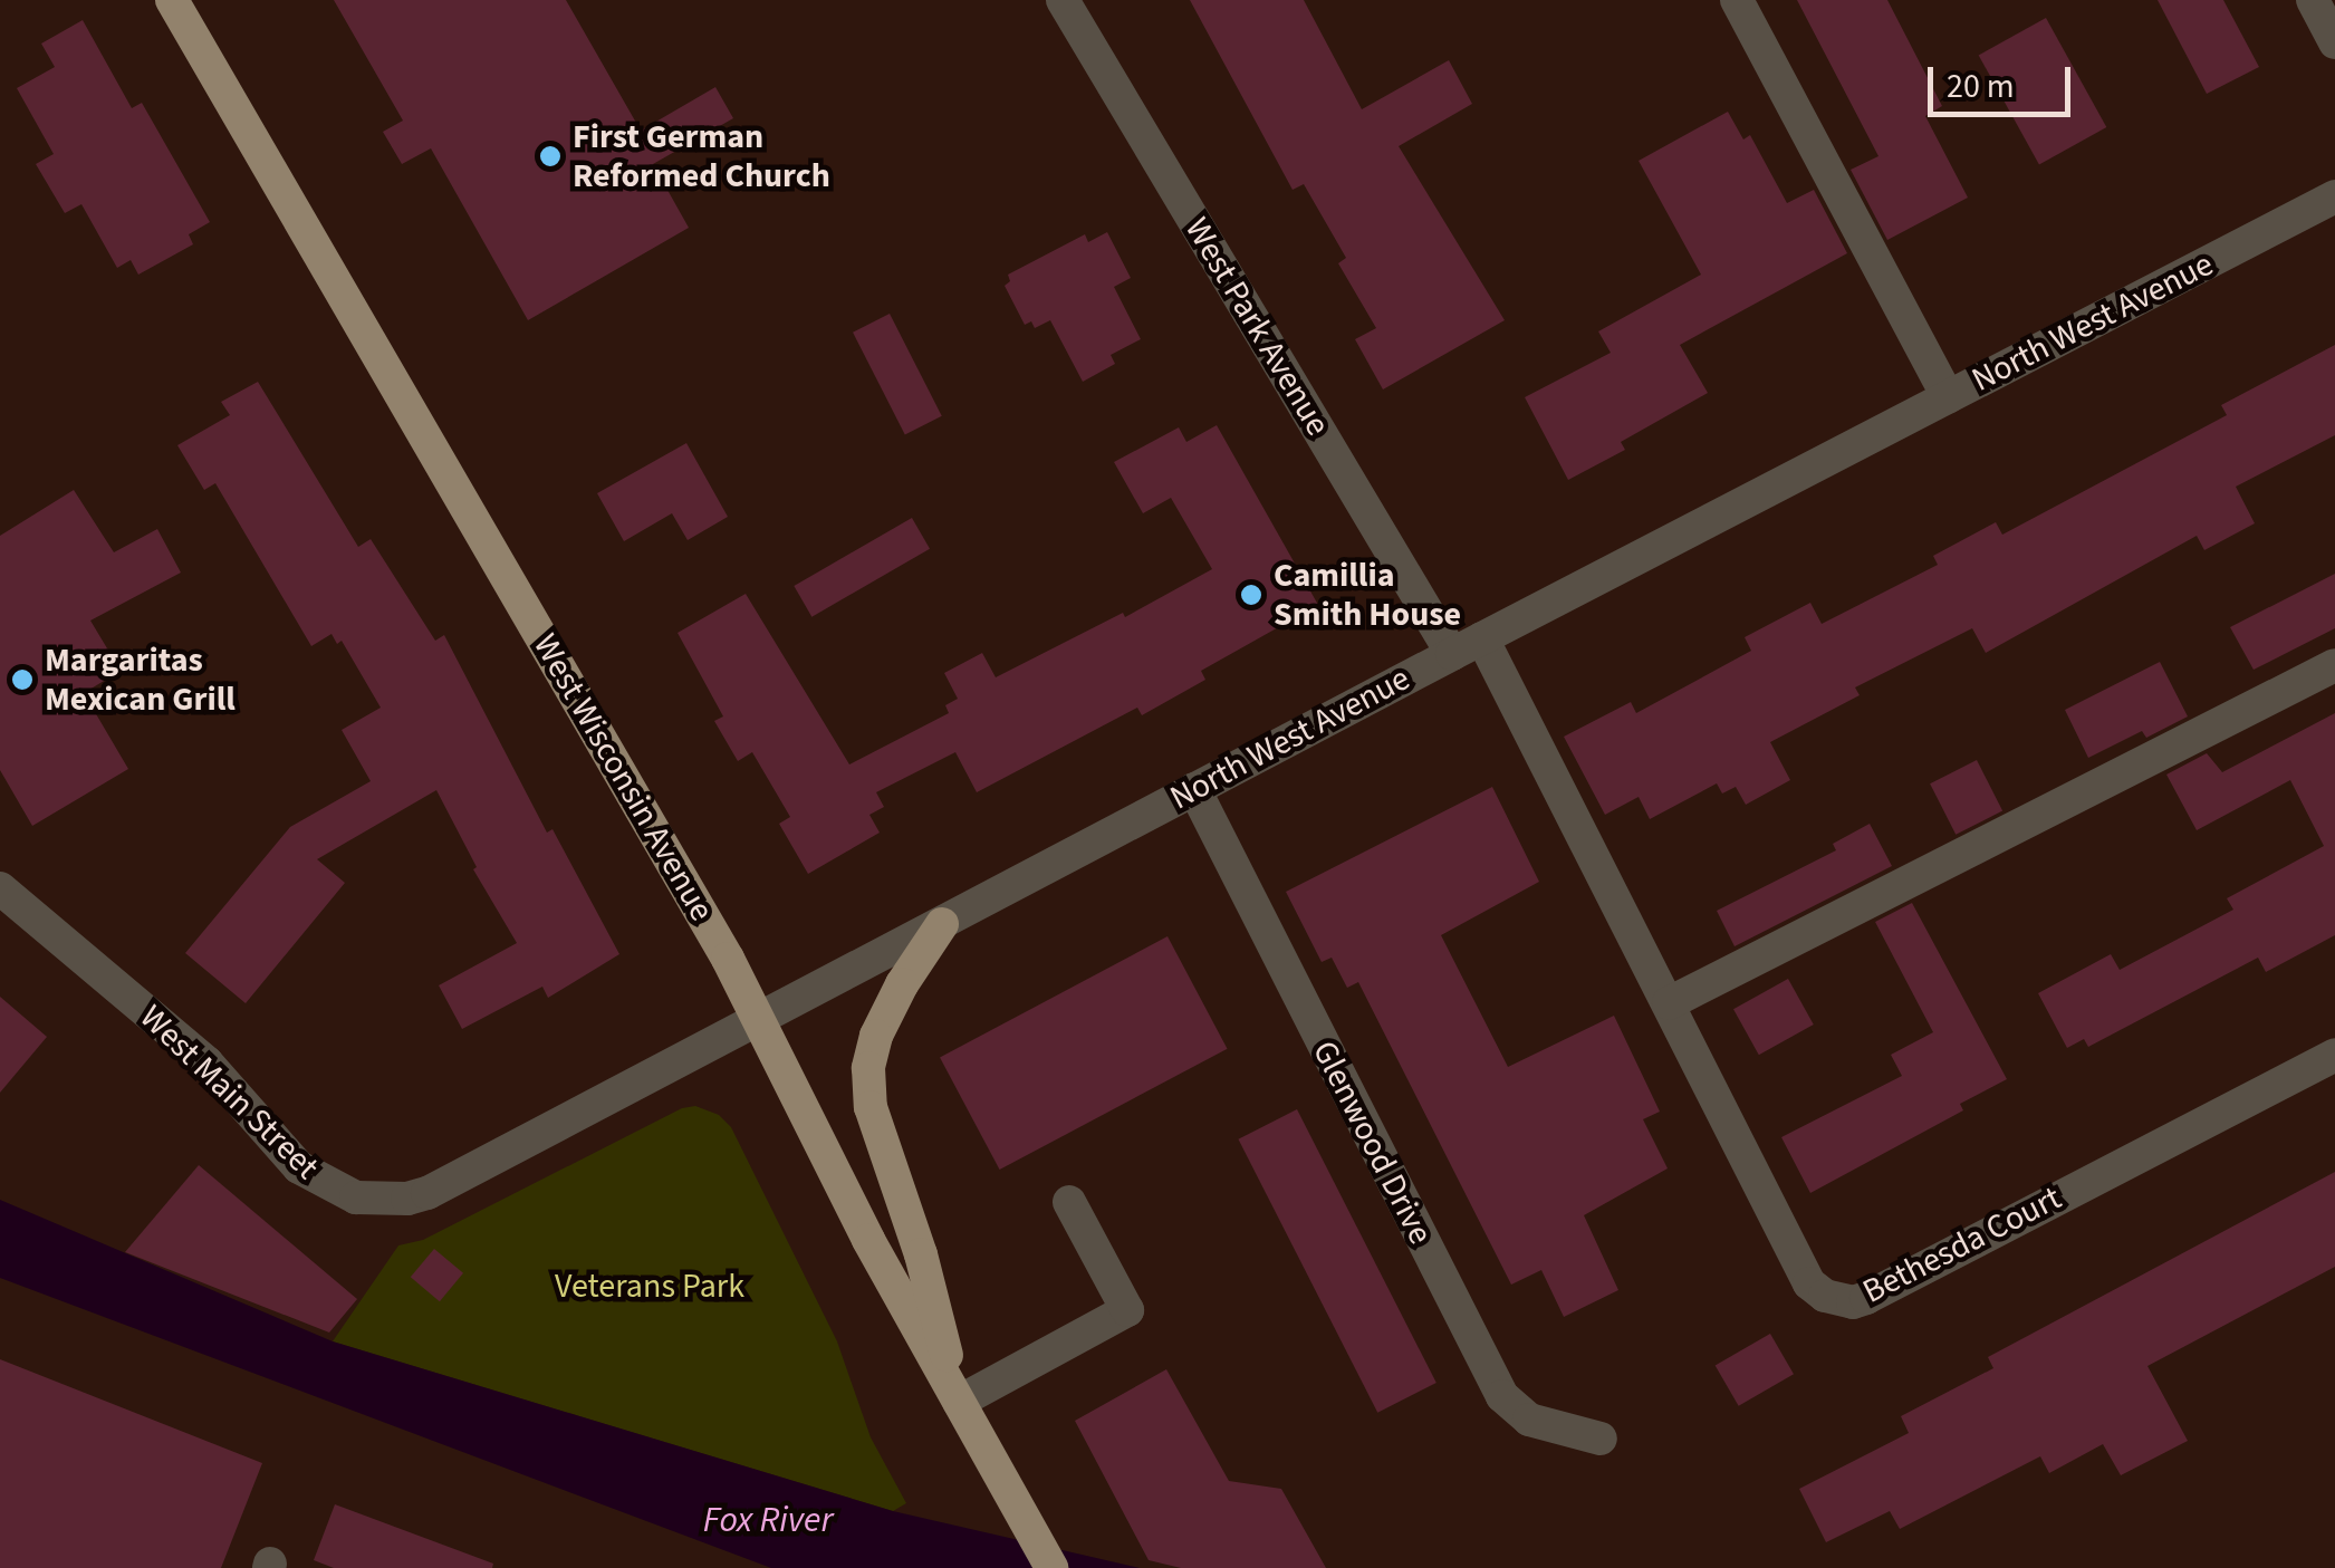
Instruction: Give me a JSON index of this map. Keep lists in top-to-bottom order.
{
  "streets": {
    "main road": ["West Wisconsin Avenue"],
    "street": [
      "North West Avenue",
      "West Park Avenue",
      "West Main Street",
      "Glenwood Drive",
      "Bethesda Court"
    ]
  },
  "crossings": [
    ["North West Avenue", "West Park Avenue"],
    ["North West Avenue", "West Wisconsin Avenue"],
    ["North West Avenue", "West Main Street"],
    ["North West Avenue", "Glenwood Drive"],
    ["West Park Avenue", "Bethesda Court"]
  ],
  "water": ["Fox River"],
  "parks": ["Veterans Park"],
  "places": ["First German Reformed Church", "Camillia Smith House", "Margaritas Mexican Grill"],
  "scale_bar": "20 m"
}
